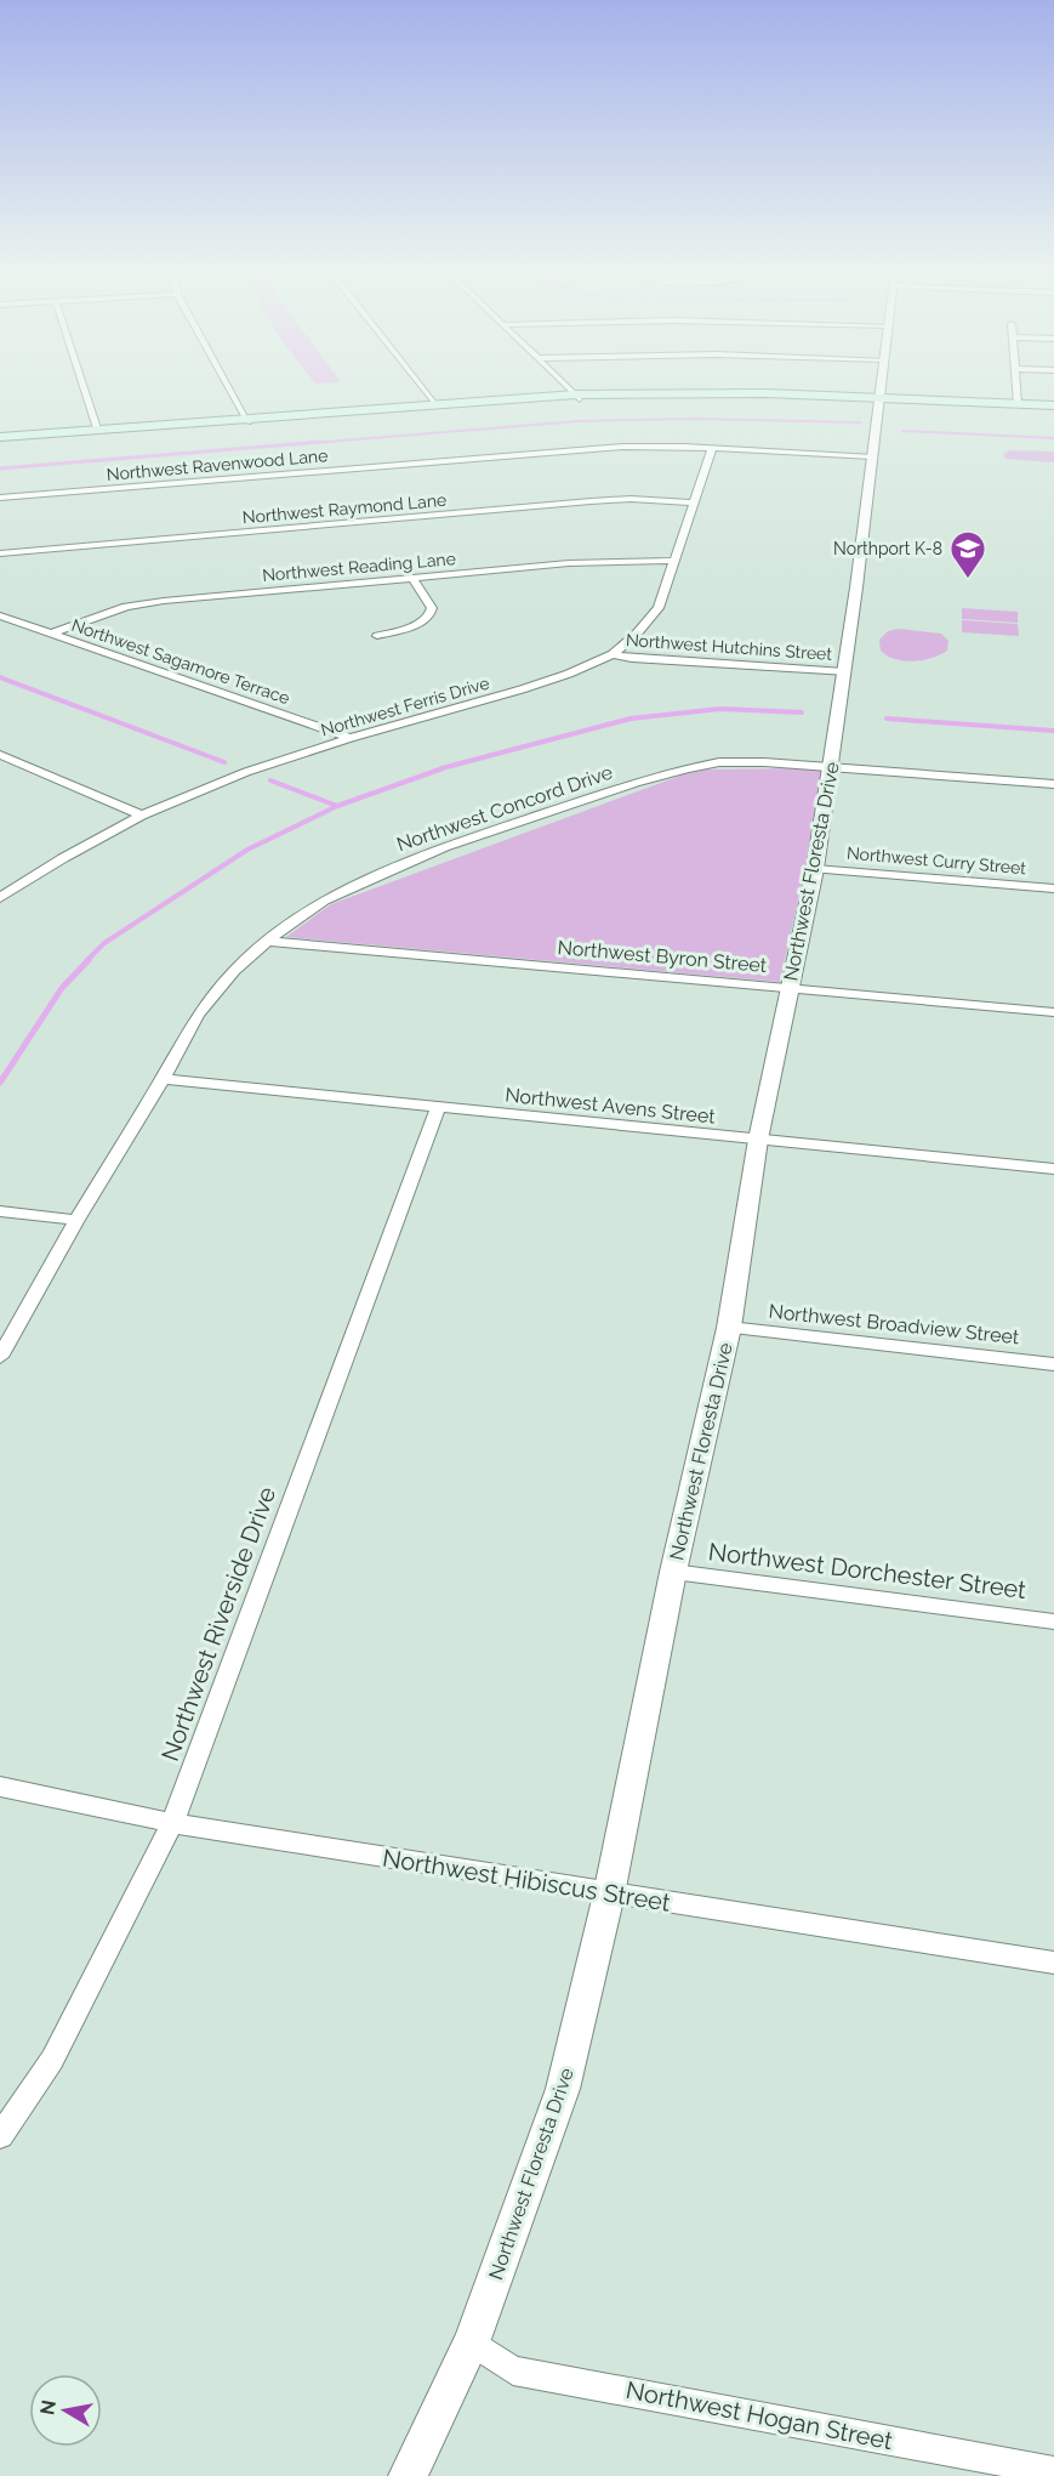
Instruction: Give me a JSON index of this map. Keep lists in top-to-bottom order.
{
  "streets": {
    "street": [
      "Northwest Ravenwood Lane",
      "Northwest Raymond Lane",
      "Northwest Reading Lane",
      "Northwest Hutchins Street",
      "Northwest Sagamore Terrace",
      "Northwest Ferris Drive",
      "Northwest Concord Drive",
      "Northwest Curry Street",
      "Northwest Floresta Drive",
      "Northwest Byron Street",
      "Northwest Avens Street",
      "Northwest Broadview Street",
      "Northwest Dorchester Street",
      "Northwest Riverside Drive",
      "Northwest Hibiscus Street",
      "Northwest Hogan Street"
    ]
  },
  "crossings": [
    ["Northwest Ravenwood Lane", "Northwest Ferris Drive"],
    ["Northwest Ravenwood Lane", "Northwest Floresta Drive"],
    ["Northwest Raymond Lane", "Northwest Ferris Drive"],
    ["Northwest Reading Lane", "Northwest Sagamore Terrace"],
    ["Northwest Reading Lane", "Northwest Ferris Drive"],
    ["Northwest Hutchins Street", "Northwest Ferris Drive"],
    ["Northwest Hutchins Street", "Northwest Floresta Drive"],
    ["Northwest Sagamore Terrace", "Northwest Ferris Drive"],
    ["Northwest Concord Drive", "Northwest Floresta Drive"],
    ["Northwest Concord Drive", "Northwest Byron Street"],
    ["Northwest Concord Drive", "Northwest Avens Street"],
    ["Northwest Curry Street", "Northwest Floresta Drive"],
    ["Northwest Floresta Drive", "Northwest Byron Street"],
    ["Northwest Floresta Drive", "Northwest Avens Street"],
    ["Northwest Floresta Drive", "Northwest Broadview Street"],
    ["Northwest Floresta Drive", "Northwest Dorchester Street"],
    ["Northwest Floresta Drive", "Northwest Hibiscus Street"],
    ["Northwest Floresta Drive", "Northwest Hogan Street"],
    ["Northwest Avens Street", "Northwest Riverside Drive"],
    ["Northwest Riverside Drive", "Northwest Hibiscus Street"]
  ],
  "places": {
    "school or university": ["Northport K-8"]
  },
  "north": "left"
}
